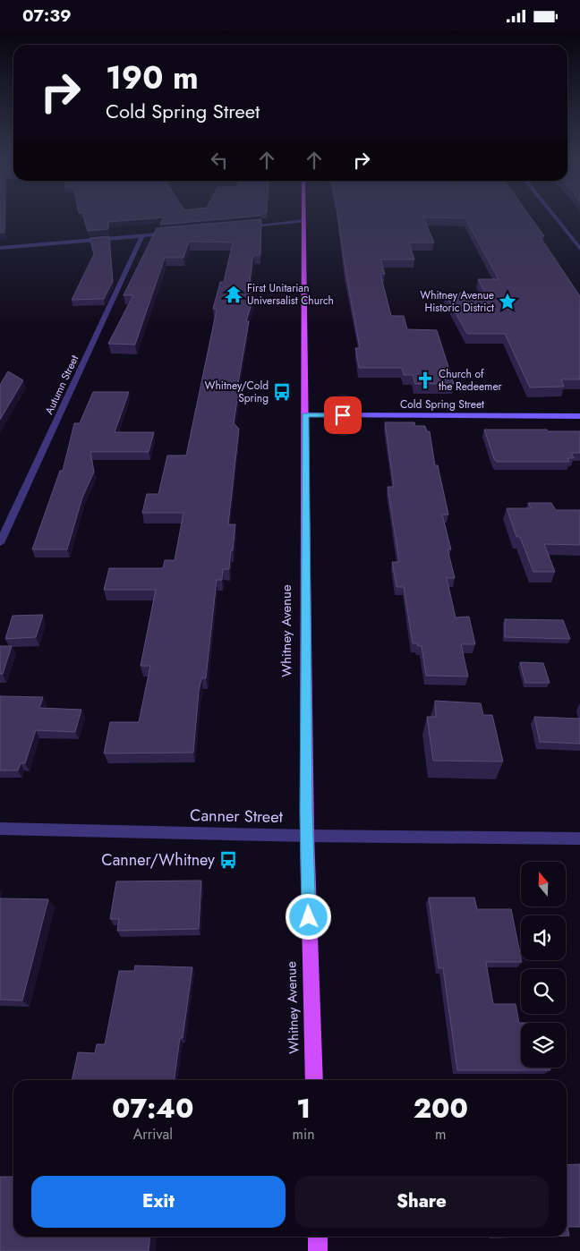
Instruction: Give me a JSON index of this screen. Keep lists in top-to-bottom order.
{
  "streets": {
    "main road": ["Whitney Avenue"],
    "street": ["Autumn Street", "Cold Spring Street", "Canner Street"]
  },
  "crossings": [
    ["Cold Spring Street", "Whitney Avenue"],
    ["Whitney Avenue", "Canner Street"]
  ],
  "places": {
    "temple": ["First Unitarian Universalist Church"],
    "place": ["Whitney Avenue Historic District"],
    "church": ["Church of the Redeemer"],
    "bus stop": ["Whitney/Cold Spring", "Canner/Whitney"]
  },
  "north": "top",
  "page": {
    "status": "07:39",
    "turn": ["190 m", "Cold Spring Street"],
    "eta": [
      "07:40",
      "Arrival",
      "1",
      "min",
      "200",
      "m"
    ],
    "buttons": ["Exit", "Share"]
  }
}
